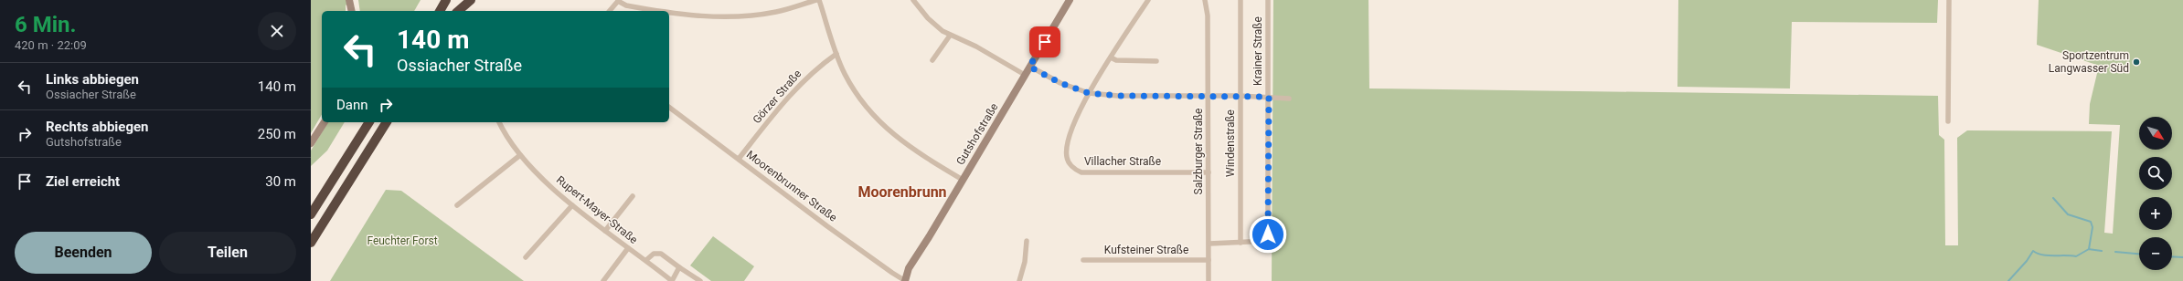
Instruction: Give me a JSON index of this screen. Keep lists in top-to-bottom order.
{
  "streets": {
    "street": [
      "Krainer Straße",
      "Görzer Straße",
      "Gutshofstraße",
      "Windenstraße",
      "Salzburger Straße",
      "Villacher Straße",
      "Moorenbrunner Straße",
      "Rupert-Mayer-Straße",
      "Kufsteiner Straße"
    ]
  },
  "crossings": [
    ["Krainer Straße", "Windenstraße"],
    ["Krainer Straße", "Salzburger Straße"],
    ["Görzer Straße", "Moorenbrunner Straße"],
    ["Gutshofstraße", "Moorenbrunner Straße"],
    ["Salzburger Straße", "Villacher Straße"],
    ["Salzburger Straße", "Kufsteiner Straße"]
  ],
  "districts": ["Moorenbrunn"],
  "parks": ["Feuchter Forst"],
  "places": ["Sportzentrum Langwasser Süd"],
  "north": "bottom right",
  "page": {
    "heading": ["6 Min.", "420 m · 22:09"],
    "turn": ["140 m", "Ossiacher Straße"],
    "list": [
      {
        "name": "Links abbiegen",
        "note": "Ossiacher Straße",
        "value": "140 m"
      },
      {
        "name": "Rechts abbiegen",
        "note": "Gutshofstraße",
        "value": "250 m"
      },
      {
        "name": "Ziel erreicht",
        "value": "30 m"
      }
    ],
    "then": "Dann",
    "map_buttons": ["+", "−"],
    "buttons": ["Beenden", "Teilen"]
  }
}
